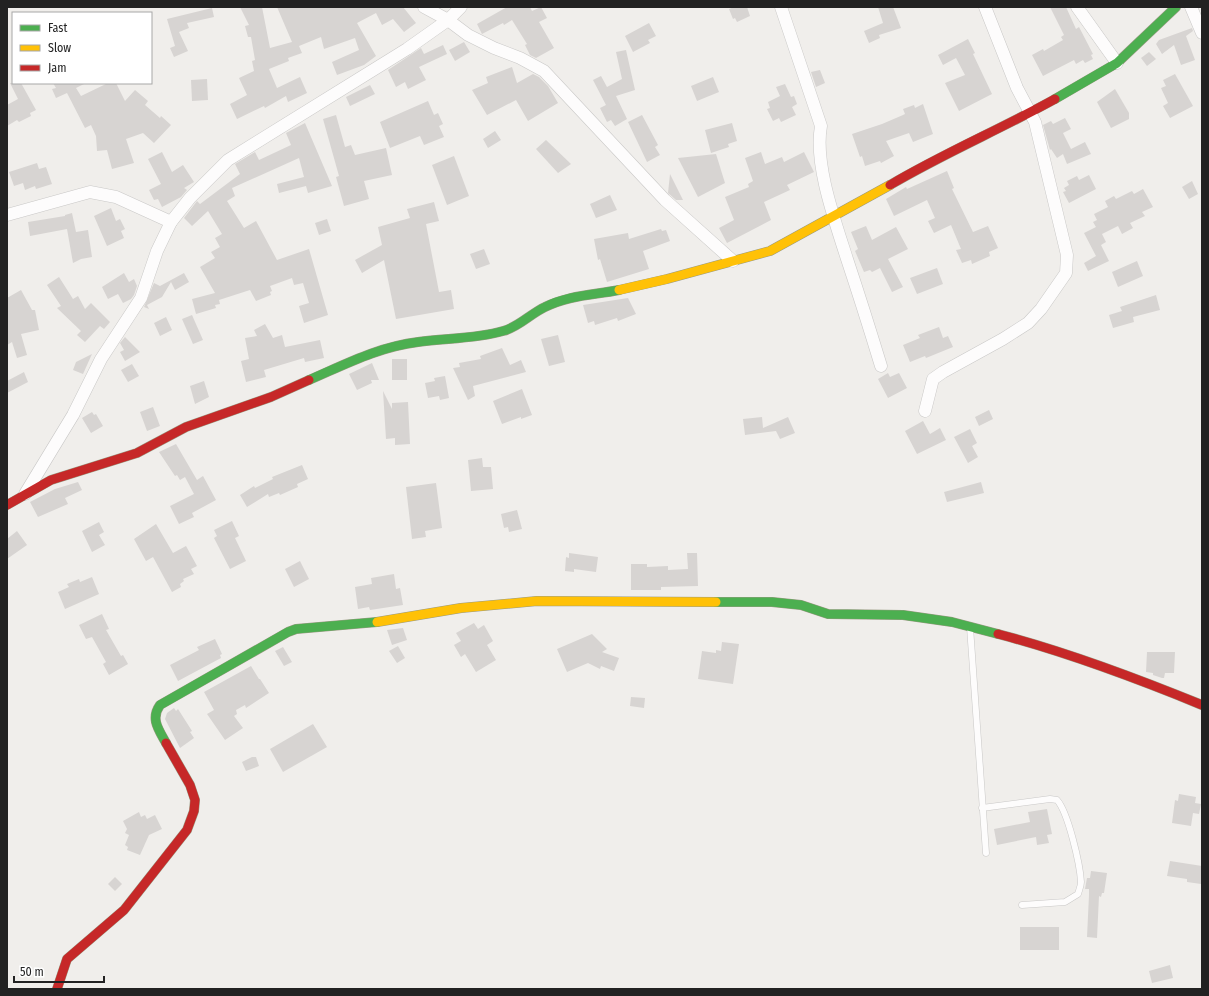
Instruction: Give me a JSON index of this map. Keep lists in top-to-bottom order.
{
  "legend": ["Fast", "Slow", "Jam"],
  "scale_bar": "50 m"
}
